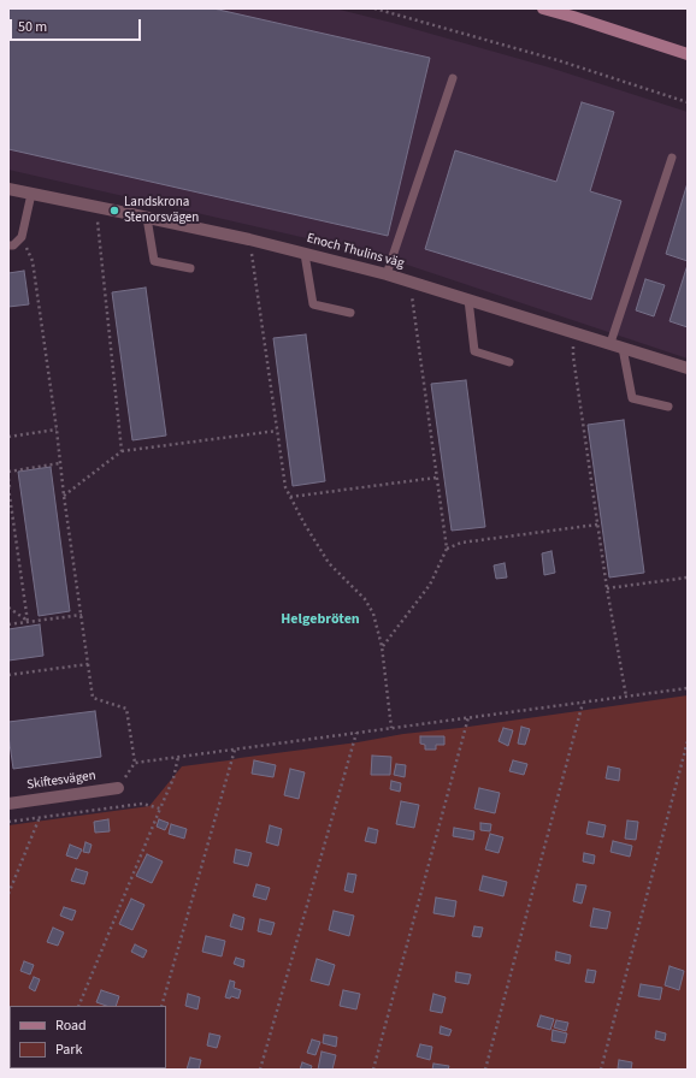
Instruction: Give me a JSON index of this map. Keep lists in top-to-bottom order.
{
  "streets": {
    "street": ["Enoch Thulins väg", "Skiftesvägen"]
  },
  "districts": ["Helgebröten"],
  "places": ["Landskrona Stenorsvägen"],
  "legend": ["Road", "Park"],
  "scale_bar": "50 m"
}
